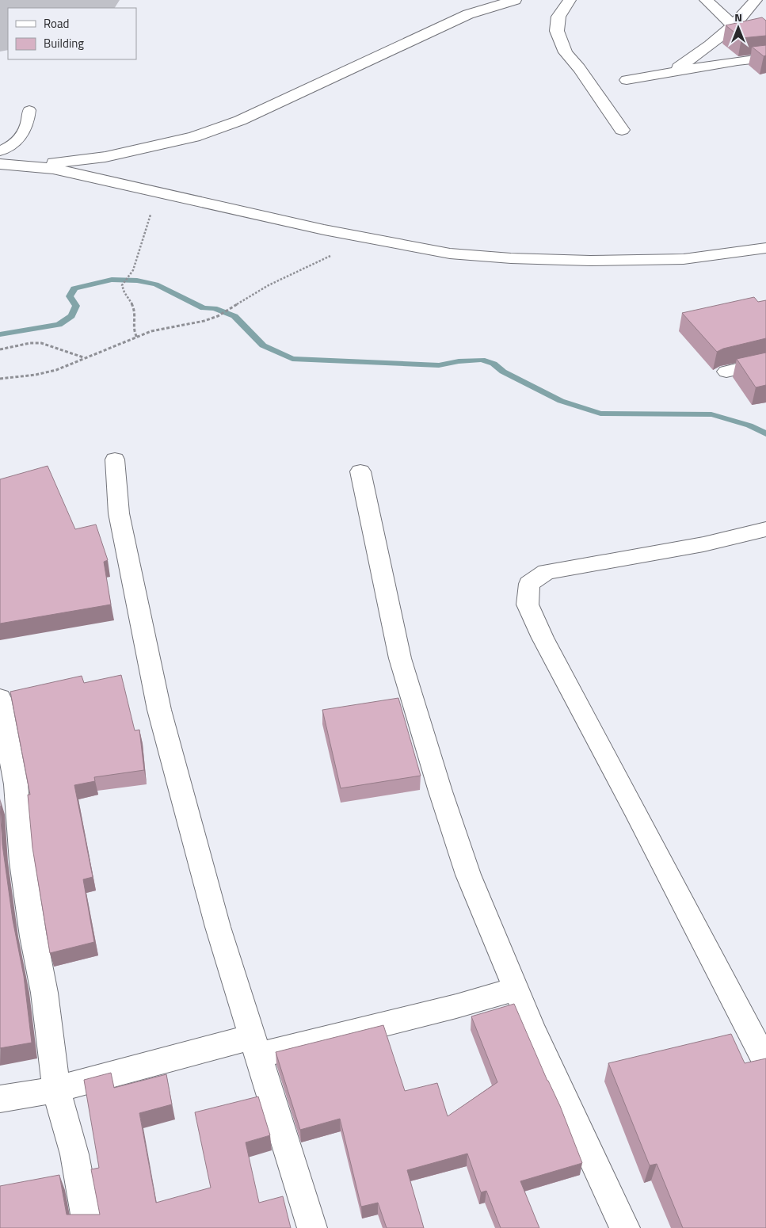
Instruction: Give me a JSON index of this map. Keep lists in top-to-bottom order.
{
  "legend": ["Road", "Building"],
  "north": "top"
}
